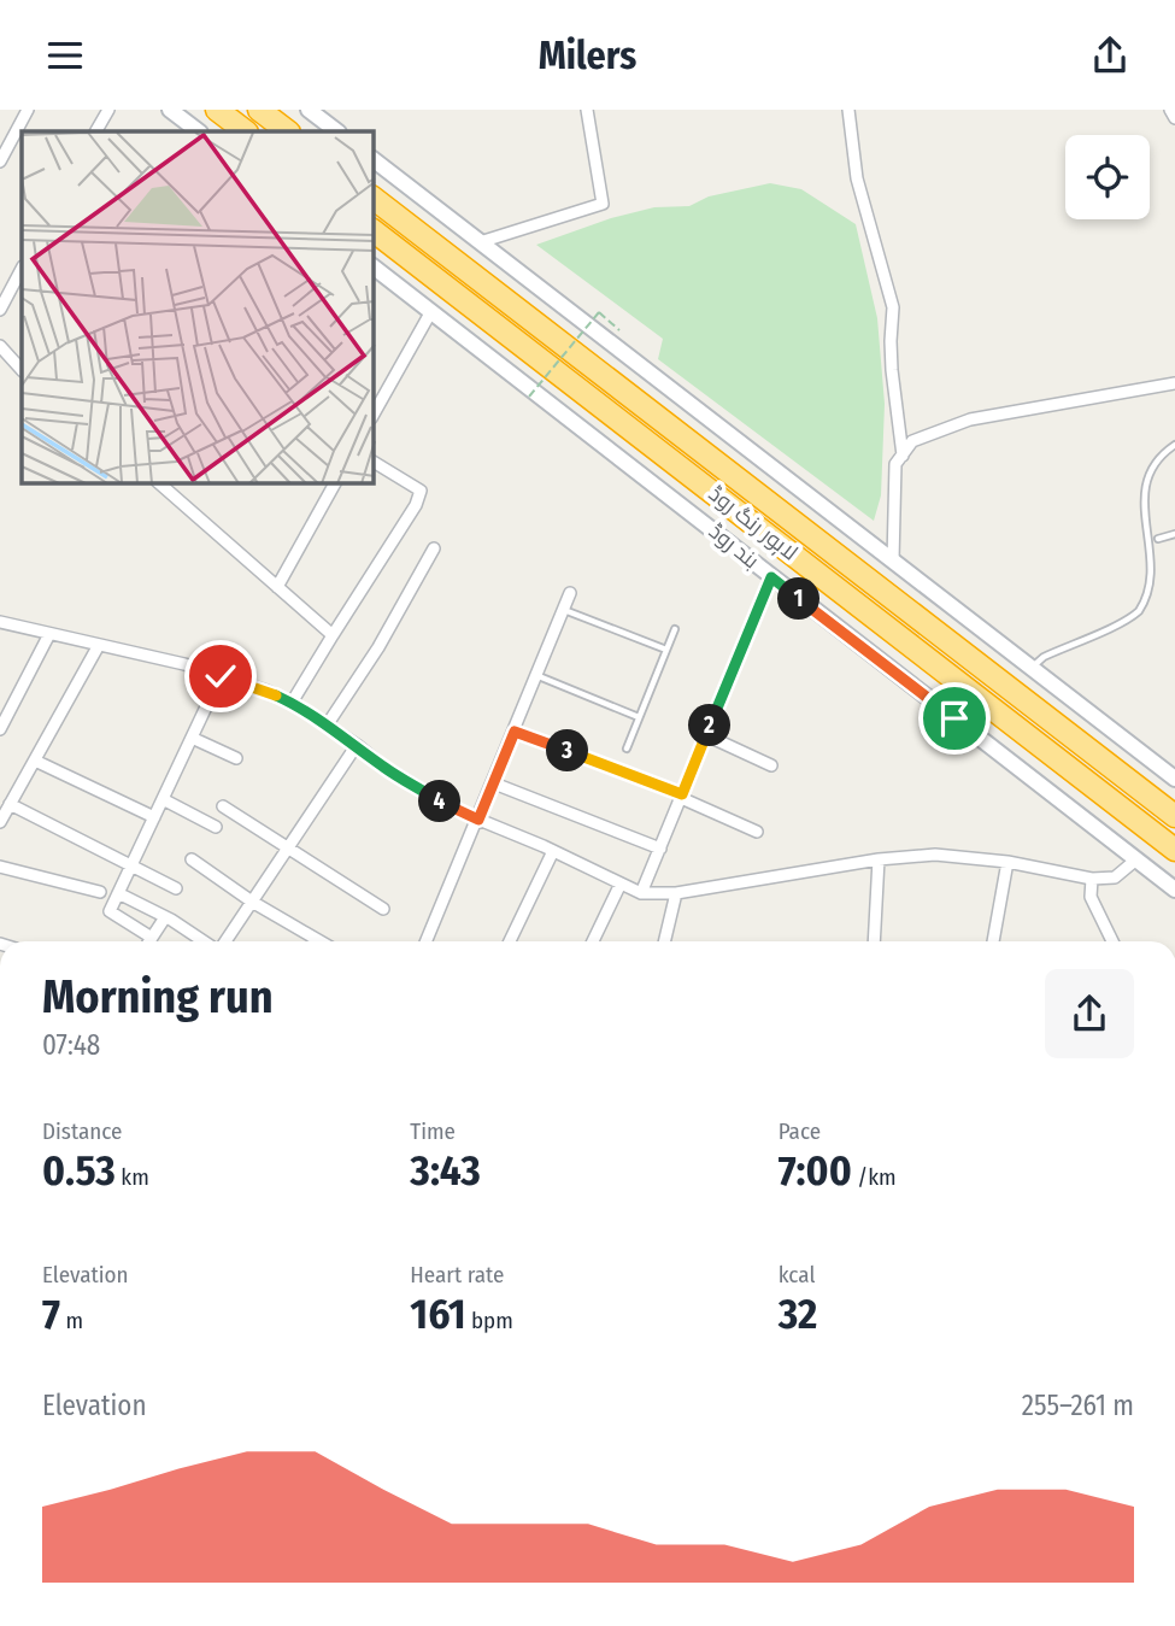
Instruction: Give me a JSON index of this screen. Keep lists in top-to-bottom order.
{
  "streets": {
    "highway": ["لاہور رنگ روڈ"],
    "main road": ["بند روڈ"]
  },
  "page": {
    "header": "Milers",
    "pins": [
      "1",
      "2",
      "3",
      "4"
    ],
    "heading": ["Morning run", "07:48"],
    "stats": [
      ["Distance", "0.53 km"],
      ["Time", "3:43"],
      ["Pace", "7:00 /km"],
      ["Elevation", "7 m"],
      ["Heart rate", "161 bpm"],
      ["kcal", "32"]
    ],
    "chart": ["Elevation", "255–261 m"]
  }
}
